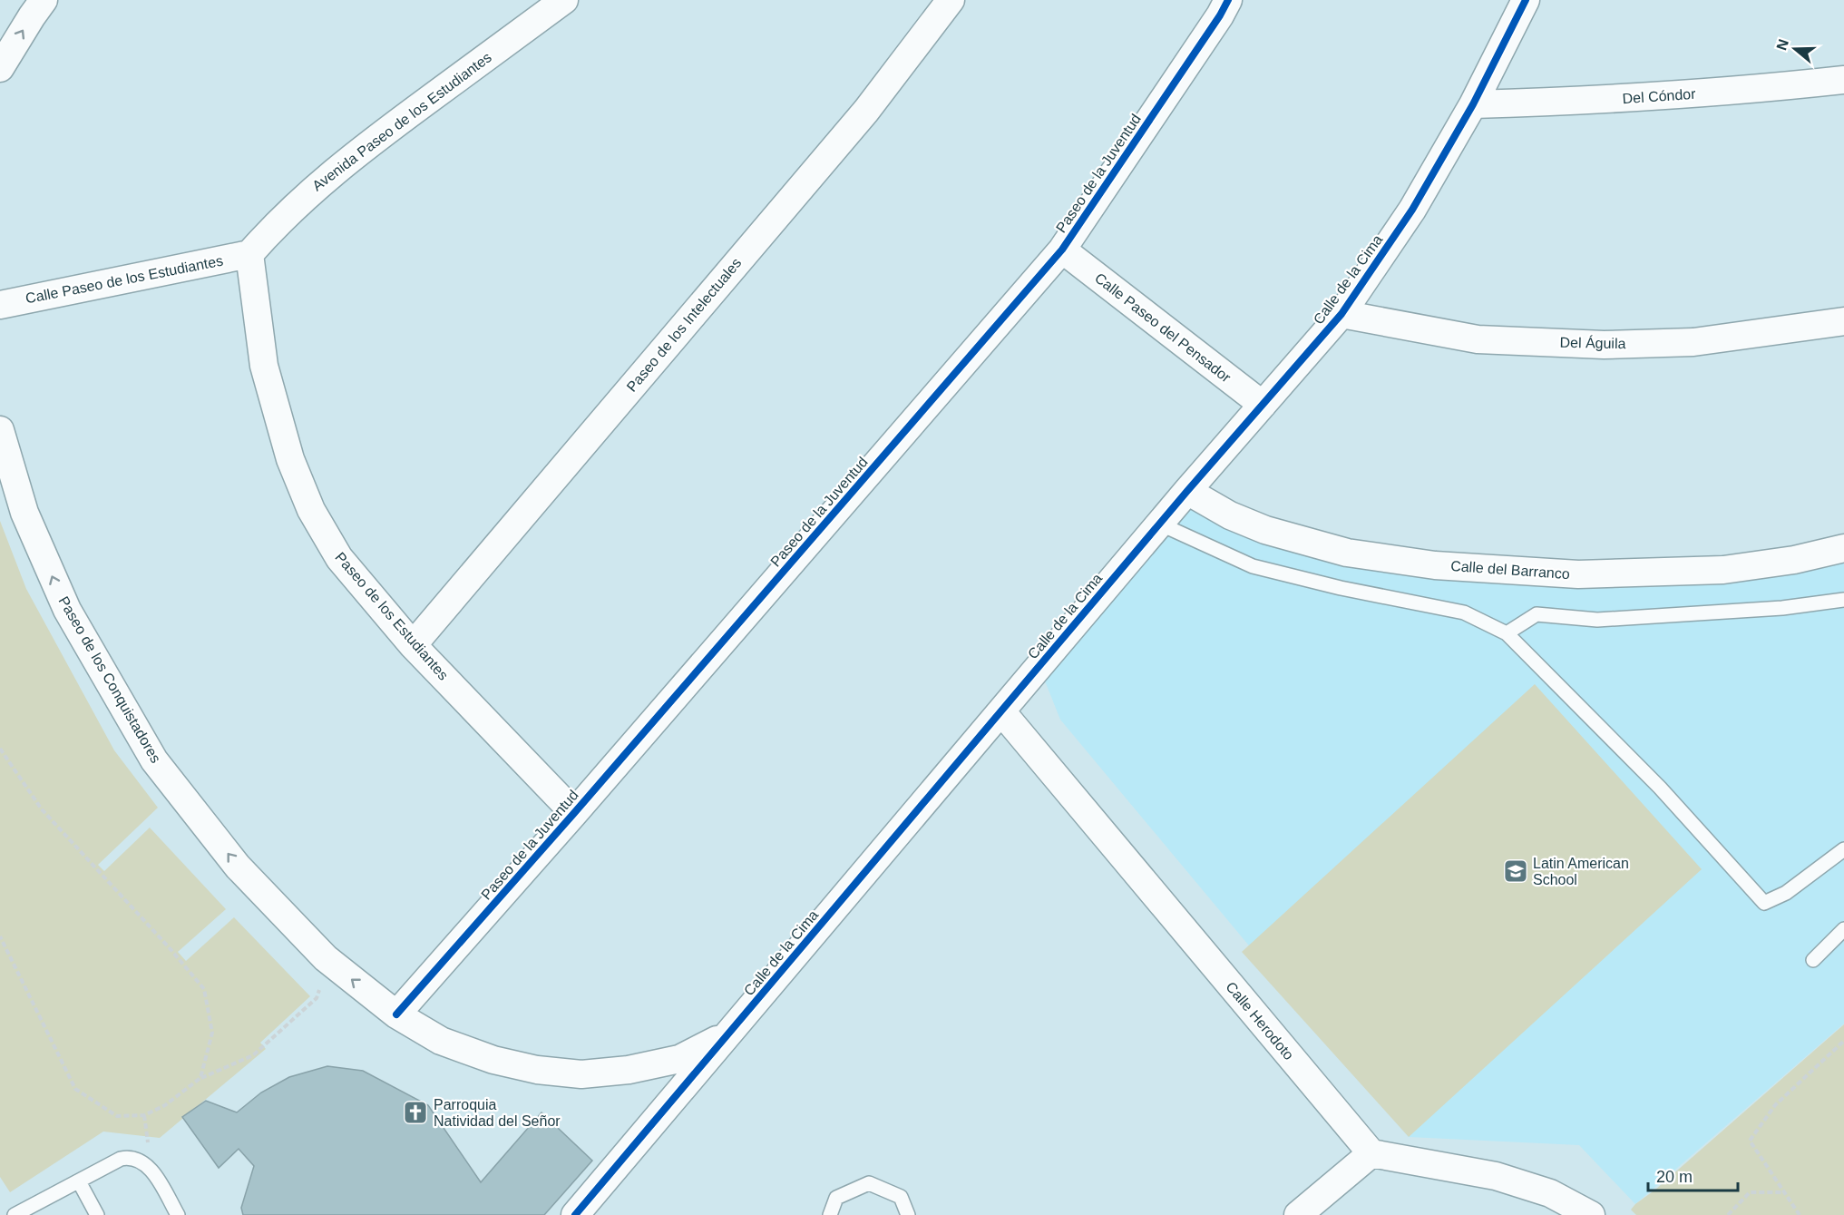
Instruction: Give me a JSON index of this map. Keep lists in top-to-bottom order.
{
  "streets": {
    "street": [
      "Del Cóndor",
      "Avenida Paseo de los Estudiantes",
      "Paseo de la Juventud",
      "Calle Paseo de los Estudiantes",
      "Calle de la Cima",
      "Paseo de los Intelectuales",
      "Calle Paseo del Pensador",
      "Del Águila",
      "Calle del Barranco",
      "Paseo de los Estudiantes",
      "Paseo de los Conquistadores",
      "Calle Herodoto"
    ]
  },
  "crossings": [
    ["Del Cóndor", "Calle de la Cima"],
    ["Avenida Paseo de los Estudiantes", "Calle Paseo de los Estudiantes"],
    ["Avenida Paseo de los Estudiantes", "Paseo de los Estudiantes"],
    ["Paseo de la Juventud", "Calle Paseo del Pensador"],
    ["Paseo de la Juventud", "Paseo de los Estudiantes"],
    ["Paseo de la Juventud", "Paseo de los Conquistadores"],
    ["Calle Paseo de los Estudiantes", "Paseo de los Estudiantes"],
    ["Calle de la Cima", "Calle Paseo del Pensador"],
    ["Calle de la Cima", "Del Águila"],
    ["Calle de la Cima", "Calle del Barranco"],
    ["Calle de la Cima", "Paseo de los Conquistadores"],
    ["Calle de la Cima", "Calle Herodoto"],
    ["Paseo de los Intelectuales", "Paseo de los Estudiantes"]
  ],
  "one_way": ["Paseo de los Conquistadores"],
  "places": {
    "school or university": ["Latin American School"],
    "church": ["Parroquia Natividad del Señor"]
  },
  "scale_bar": "20 m",
  "north": "left"
}
